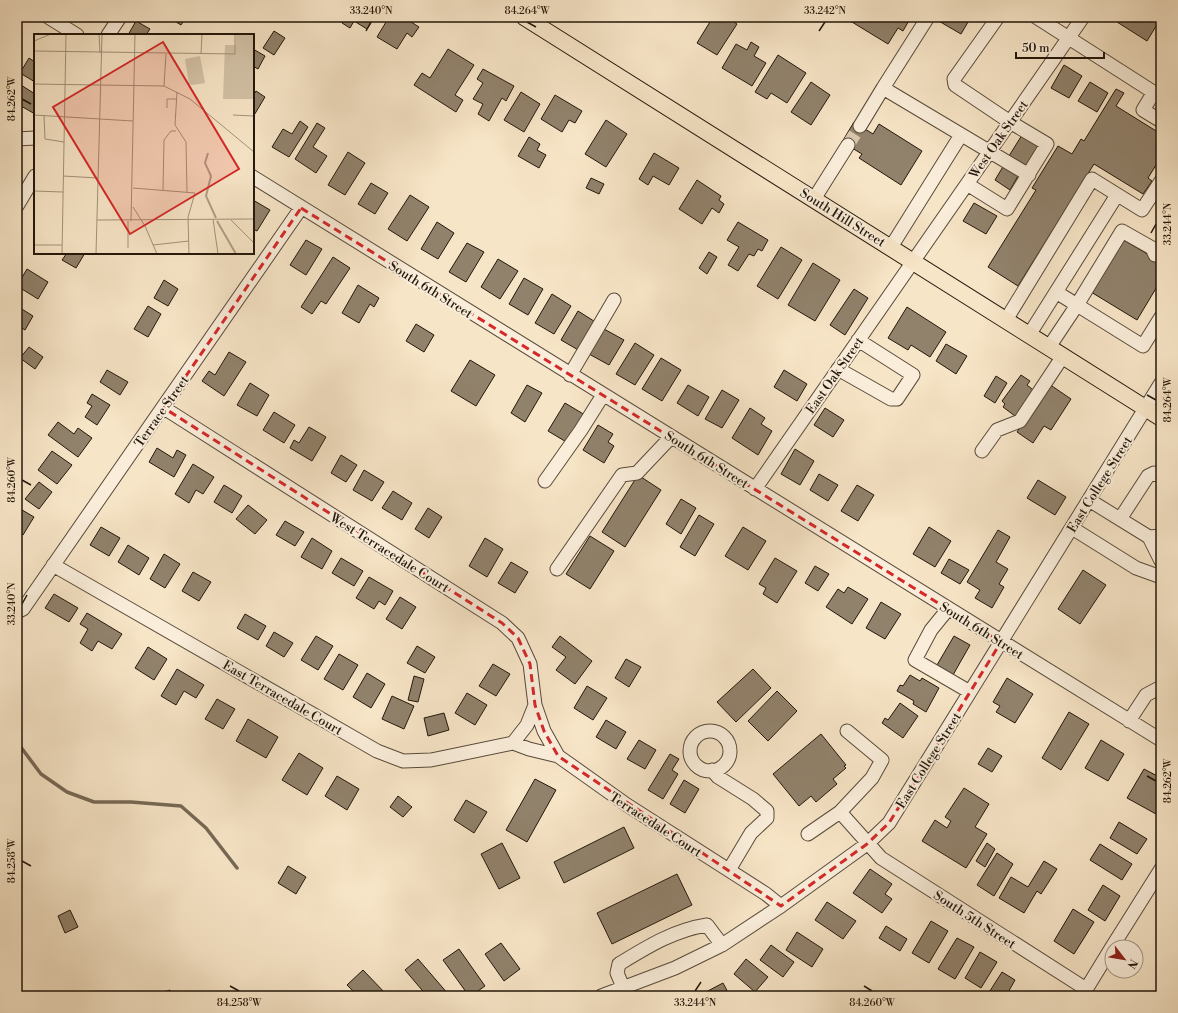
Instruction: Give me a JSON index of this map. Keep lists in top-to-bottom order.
{
  "streets": {
    "main road": ["South Hill Street"],
    "street": [
      "West Oak Street",
      "South 6th Street",
      "East Oak Street",
      "Terrace Street",
      "East College Street",
      "West Terracedale Court",
      "East Terracedale Court",
      "Terracedale Court",
      "South 5th Street"
    ]
  },
  "crossings": [
    ["West Oak Street", "South Hill Street"],
    ["West Oak Street", "East Oak Street"],
    ["South Hill Street", "East Oak Street"],
    ["South Hill Street", "East College Street"],
    ["South 6th Street", "East Oak Street"],
    ["South 6th Street", "Terrace Street"],
    ["South 6th Street", "East College Street"],
    ["Terrace Street", "West Terracedale Court"],
    ["Terrace Street", "East Terracedale Court"],
    ["East College Street", "Terracedale Court"],
    ["East College Street", "South 5th Street"],
    ["West Terracedale Court", "East Terracedale Court"],
    ["West Terracedale Court", "Terracedale Court"],
    ["East Terracedale Court", "Terracedale Court"]
  ],
  "scale_bar": "50 m",
  "north": "bottom right",
  "coordinates": [
    "33.240°N",
    "84.264°W",
    "33.242°N",
    "84.262°W",
    "33.244°N",
    "84.260°W",
    "84.258°W"
  ]
}
